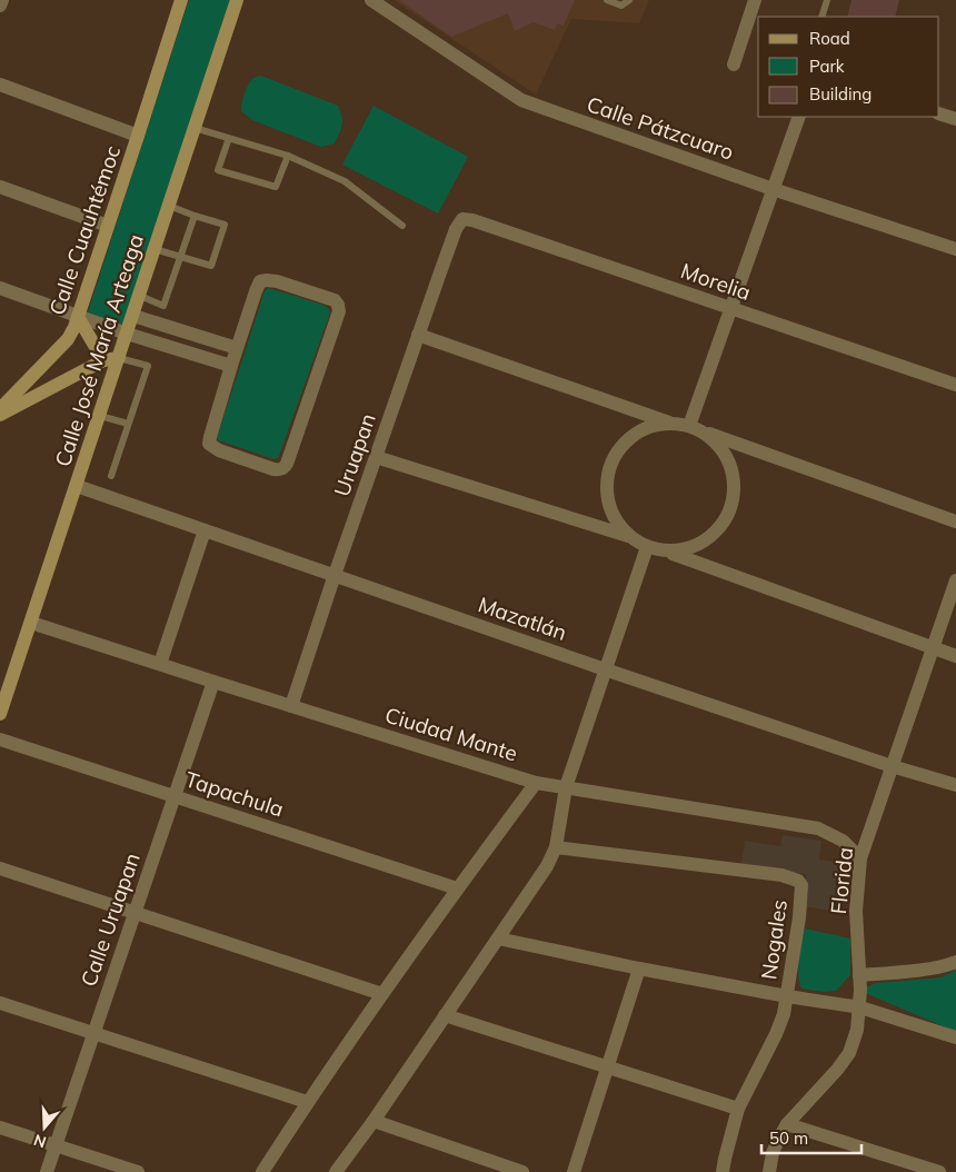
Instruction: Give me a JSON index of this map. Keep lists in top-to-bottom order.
{
  "streets": {
    "street": [
      "Calle Pátzcuaro",
      "Calle Cuauhtémoc",
      "Morelia",
      "Calle José María Arteaga",
      "Uruapan",
      "Mazatlán",
      "Ciudad Mante",
      "Tapachula",
      "Florida",
      "Calle Uruapan",
      "Nogales"
    ]
  },
  "crossings": [
    ["Morelia", "Uruapan"],
    ["Calle José María Arteaga", "Mazatlán"],
    ["Calle José María Arteaga", "Ciudad Mante"],
    ["Uruapan", "Mazatlán"],
    ["Uruapan", "Ciudad Mante"],
    ["Mazatlán", "Florida"],
    ["Ciudad Mante", "Florida"],
    ["Ciudad Mante", "Calle Uruapan"],
    ["Tapachula", "Calle Uruapan"]
  ],
  "legend": ["Road", "Park", "Building"],
  "scale_bar": "50 m",
  "north": "bottom"
}
